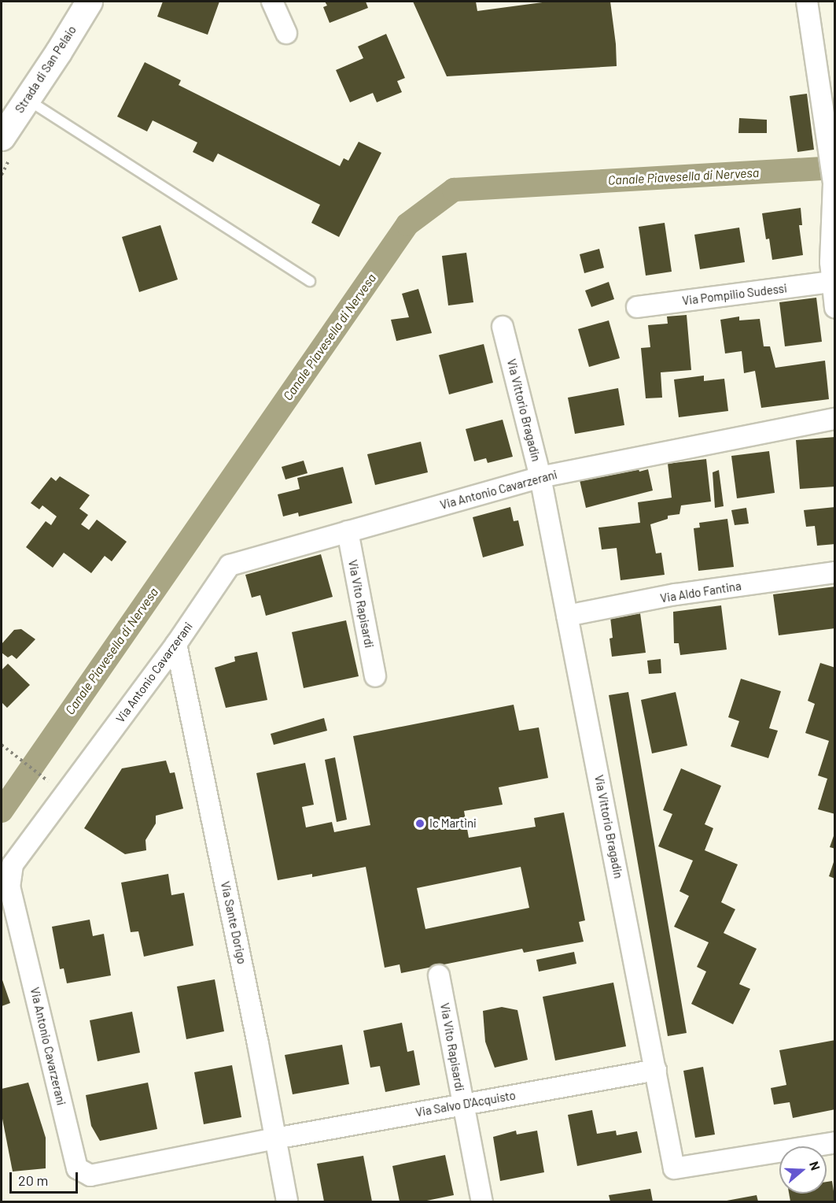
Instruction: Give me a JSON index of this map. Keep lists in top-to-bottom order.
{
  "streets": {
    "street": [
      "Strada di San Pelaio",
      "Via Pompilio Sudessi",
      "Via Vittorio Bragadin",
      "Via Antonio Cavarzerani",
      "Via Aldo Fantina",
      "Via Vito Rapisardi",
      "Via Sante Dorigo",
      "Via Salvo D'Acquisto"
    ]
  },
  "crossings": [
    ["Via Vittorio Bragadin", "Via Antonio Cavarzerani"],
    ["Via Vittorio Bragadin", "Via Aldo Fantina"],
    ["Via Vittorio Bragadin", "Via Salvo D'Acquisto"],
    ["Via Antonio Cavarzerani", "Via Vito Rapisardi"],
    ["Via Antonio Cavarzerani", "Via Sante Dorigo"],
    ["Via Antonio Cavarzerani", "Via Salvo D'Acquisto"],
    ["Via Vito Rapisardi", "Via Salvo D'Acquisto"],
    ["Via Sante Dorigo", "Via Salvo D'Acquisto"]
  ],
  "water": ["Canale Piavesella di Nervesa"],
  "places": ["Ic Martini"],
  "scale_bar": "20 m",
  "north": "right"
}
